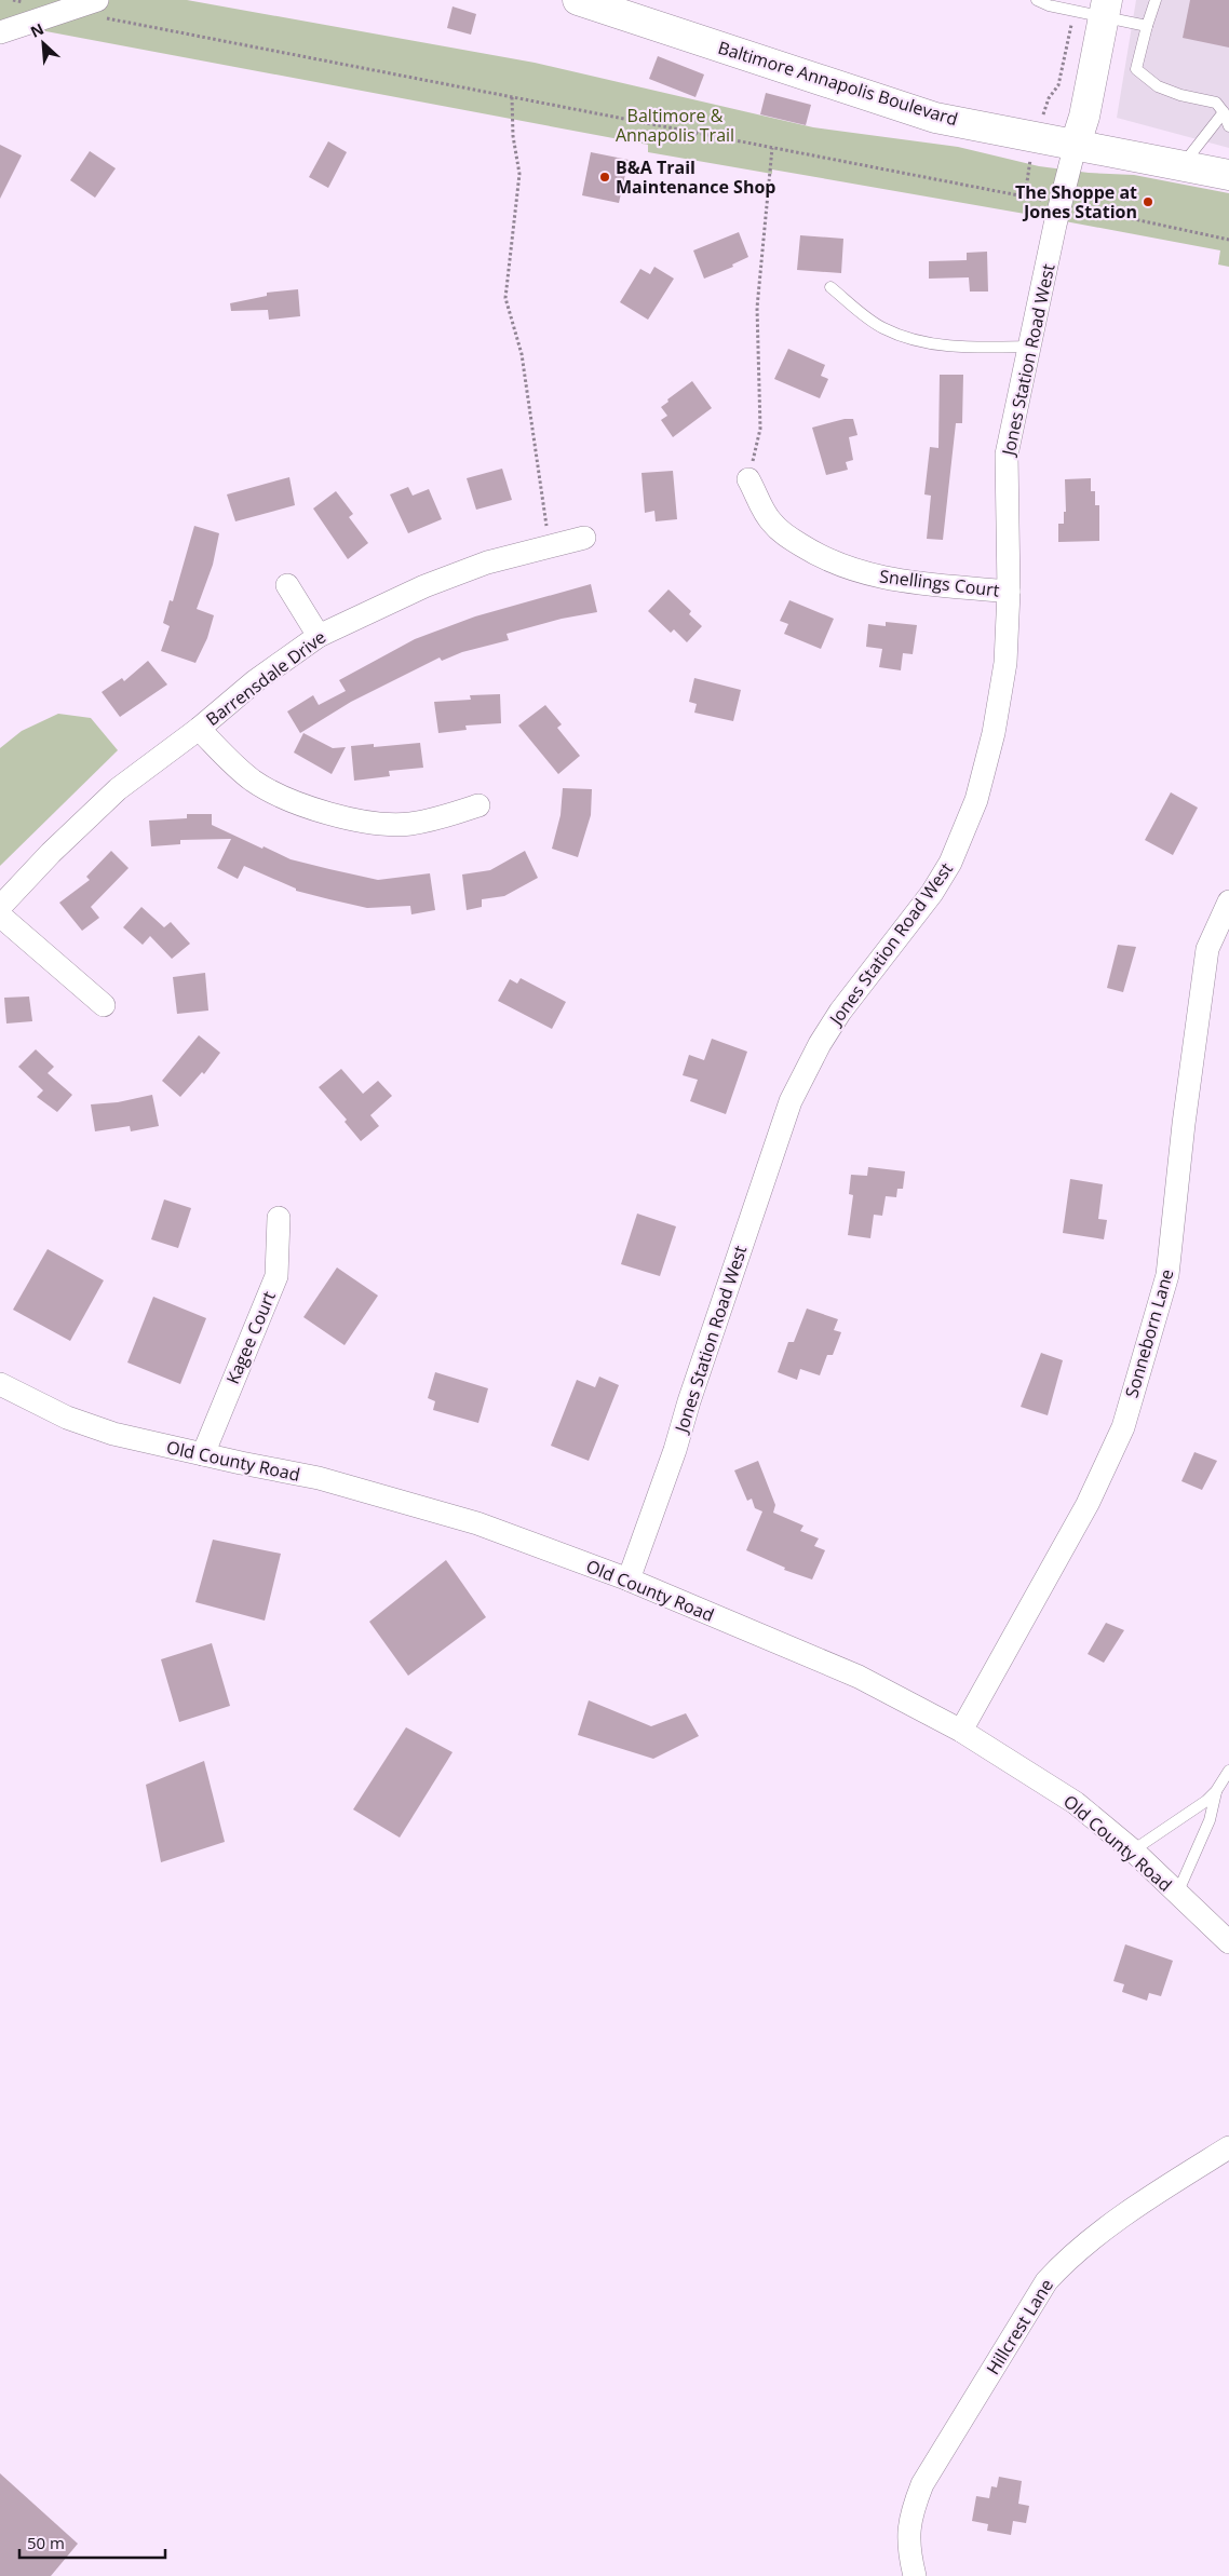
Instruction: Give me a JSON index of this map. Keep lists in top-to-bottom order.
{
  "streets": {
    "street": [
      "Baltimore Annapolis Boulevard",
      "Jones Station Road West",
      "Snellings Court",
      "Barrensdale Drive",
      "Sonneborn Lane",
      "Kagee Court",
      "Old County Road",
      "Hillcrest Lane"
    ]
  },
  "crossings": [
    ["Baltimore Annapolis Boulevard", "Jones Station Road West"],
    ["Jones Station Road West", "Snellings Court"],
    ["Jones Station Road West", "Old County Road"],
    ["Sonneborn Lane", "Old County Road"],
    ["Kagee Court", "Old County Road"]
  ],
  "parks": ["Baltimore & Annapolis Trail"],
  "places": ["B&A Trail Maintenance Shop", "The Shoppe at Jones Station"],
  "scale_bar": "50 m",
  "north": "top left"
}
